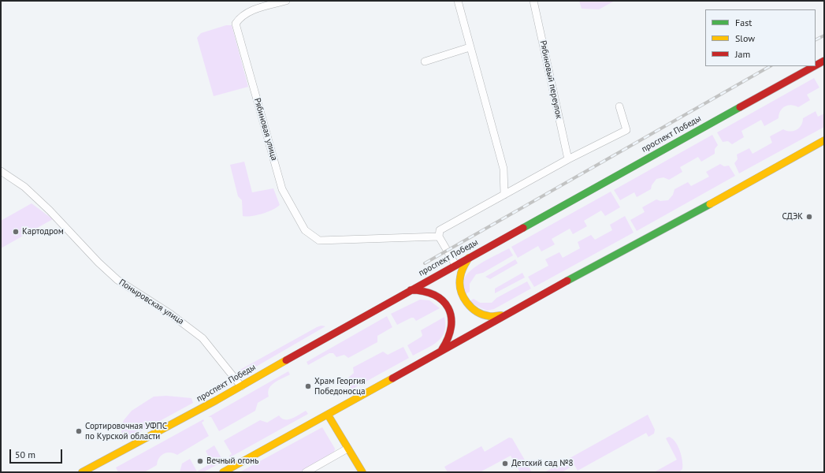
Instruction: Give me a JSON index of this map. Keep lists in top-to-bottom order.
{
  "streets": {
    "main road": ["проспект Победы"],
    "street": ["Рябиновый переулок", "Рябиновая улица", "Поныровская улица"]
  },
  "crossings": [
    ["проспект Победы", "Поныровская улица"]
  ],
  "places": [
    "СДЭК",
    "Картодром",
    "Храм Георгия Победоносца",
    "Сортировочная УФПС по Курской области",
    "Вечный огонь",
    "Детский сад №8"
  ],
  "legend": ["Fast", "Slow", "Jam"],
  "scale_bar": "50 m"
}
